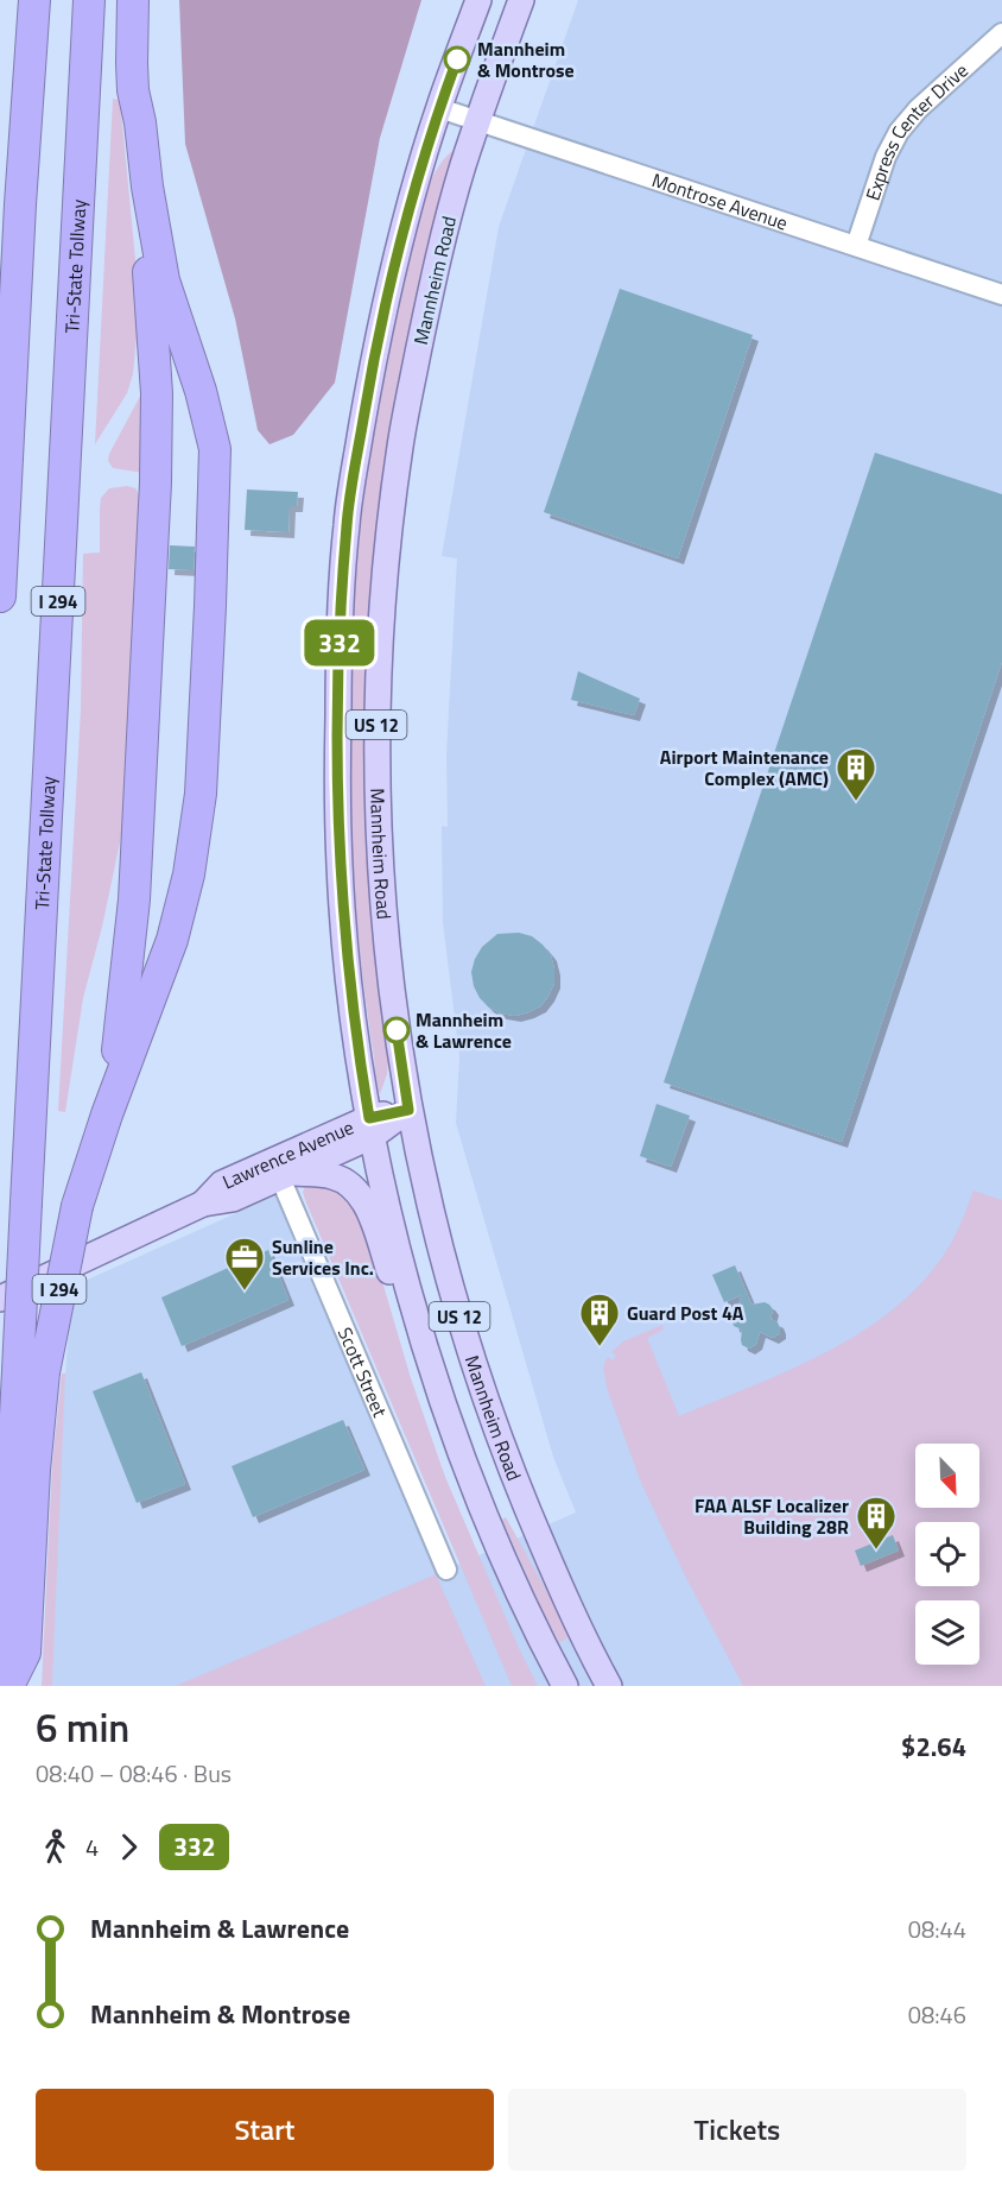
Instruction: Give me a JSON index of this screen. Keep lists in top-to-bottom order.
{
  "streets": {
    "highway": ["Tri-State Tollway", "I 294"],
    "main road": ["Mannheim Road", "US 12", "Lawrence Avenue"],
    "street": ["Express Center Drive", "Montrose Avenue", "Scott Street"]
  },
  "crossings": [
    ["Express Center Drive", "Montrose Avenue"],
    ["Montrose Avenue", "Mannheim Road"],
    ["Tri-State Tollway", "I 294"],
    ["Mannheim Road", "Lawrence Avenue"],
    ["Lawrence Avenue", "Scott Street"]
  ],
  "places": {
    "other": ["Mannheim & Montrose", "Mannheim & Lawrence"],
    "building": ["Airport Maintenance Complex (AMC)", "Guard Post 4A", "FAA ALSF Localizer Building 28R"],
    "office": ["Sunline Services Inc."]
  },
  "lines": ["bus line 332"],
  "north": "bottom right",
  "page": {
    "on_map": "332",
    "heading": ["6 min", "08:40 – 08:46 · Bus", "$2.64"],
    "legs": ["4", "332"],
    "list": [
      {
        "name": "Mannheim & Lawrence",
        "value": "08:44"
      },
      {
        "name": "Mannheim & Montrose",
        "value": "08:46"
      }
    ],
    "buttons": ["Start", "Tickets"]
  }
}
